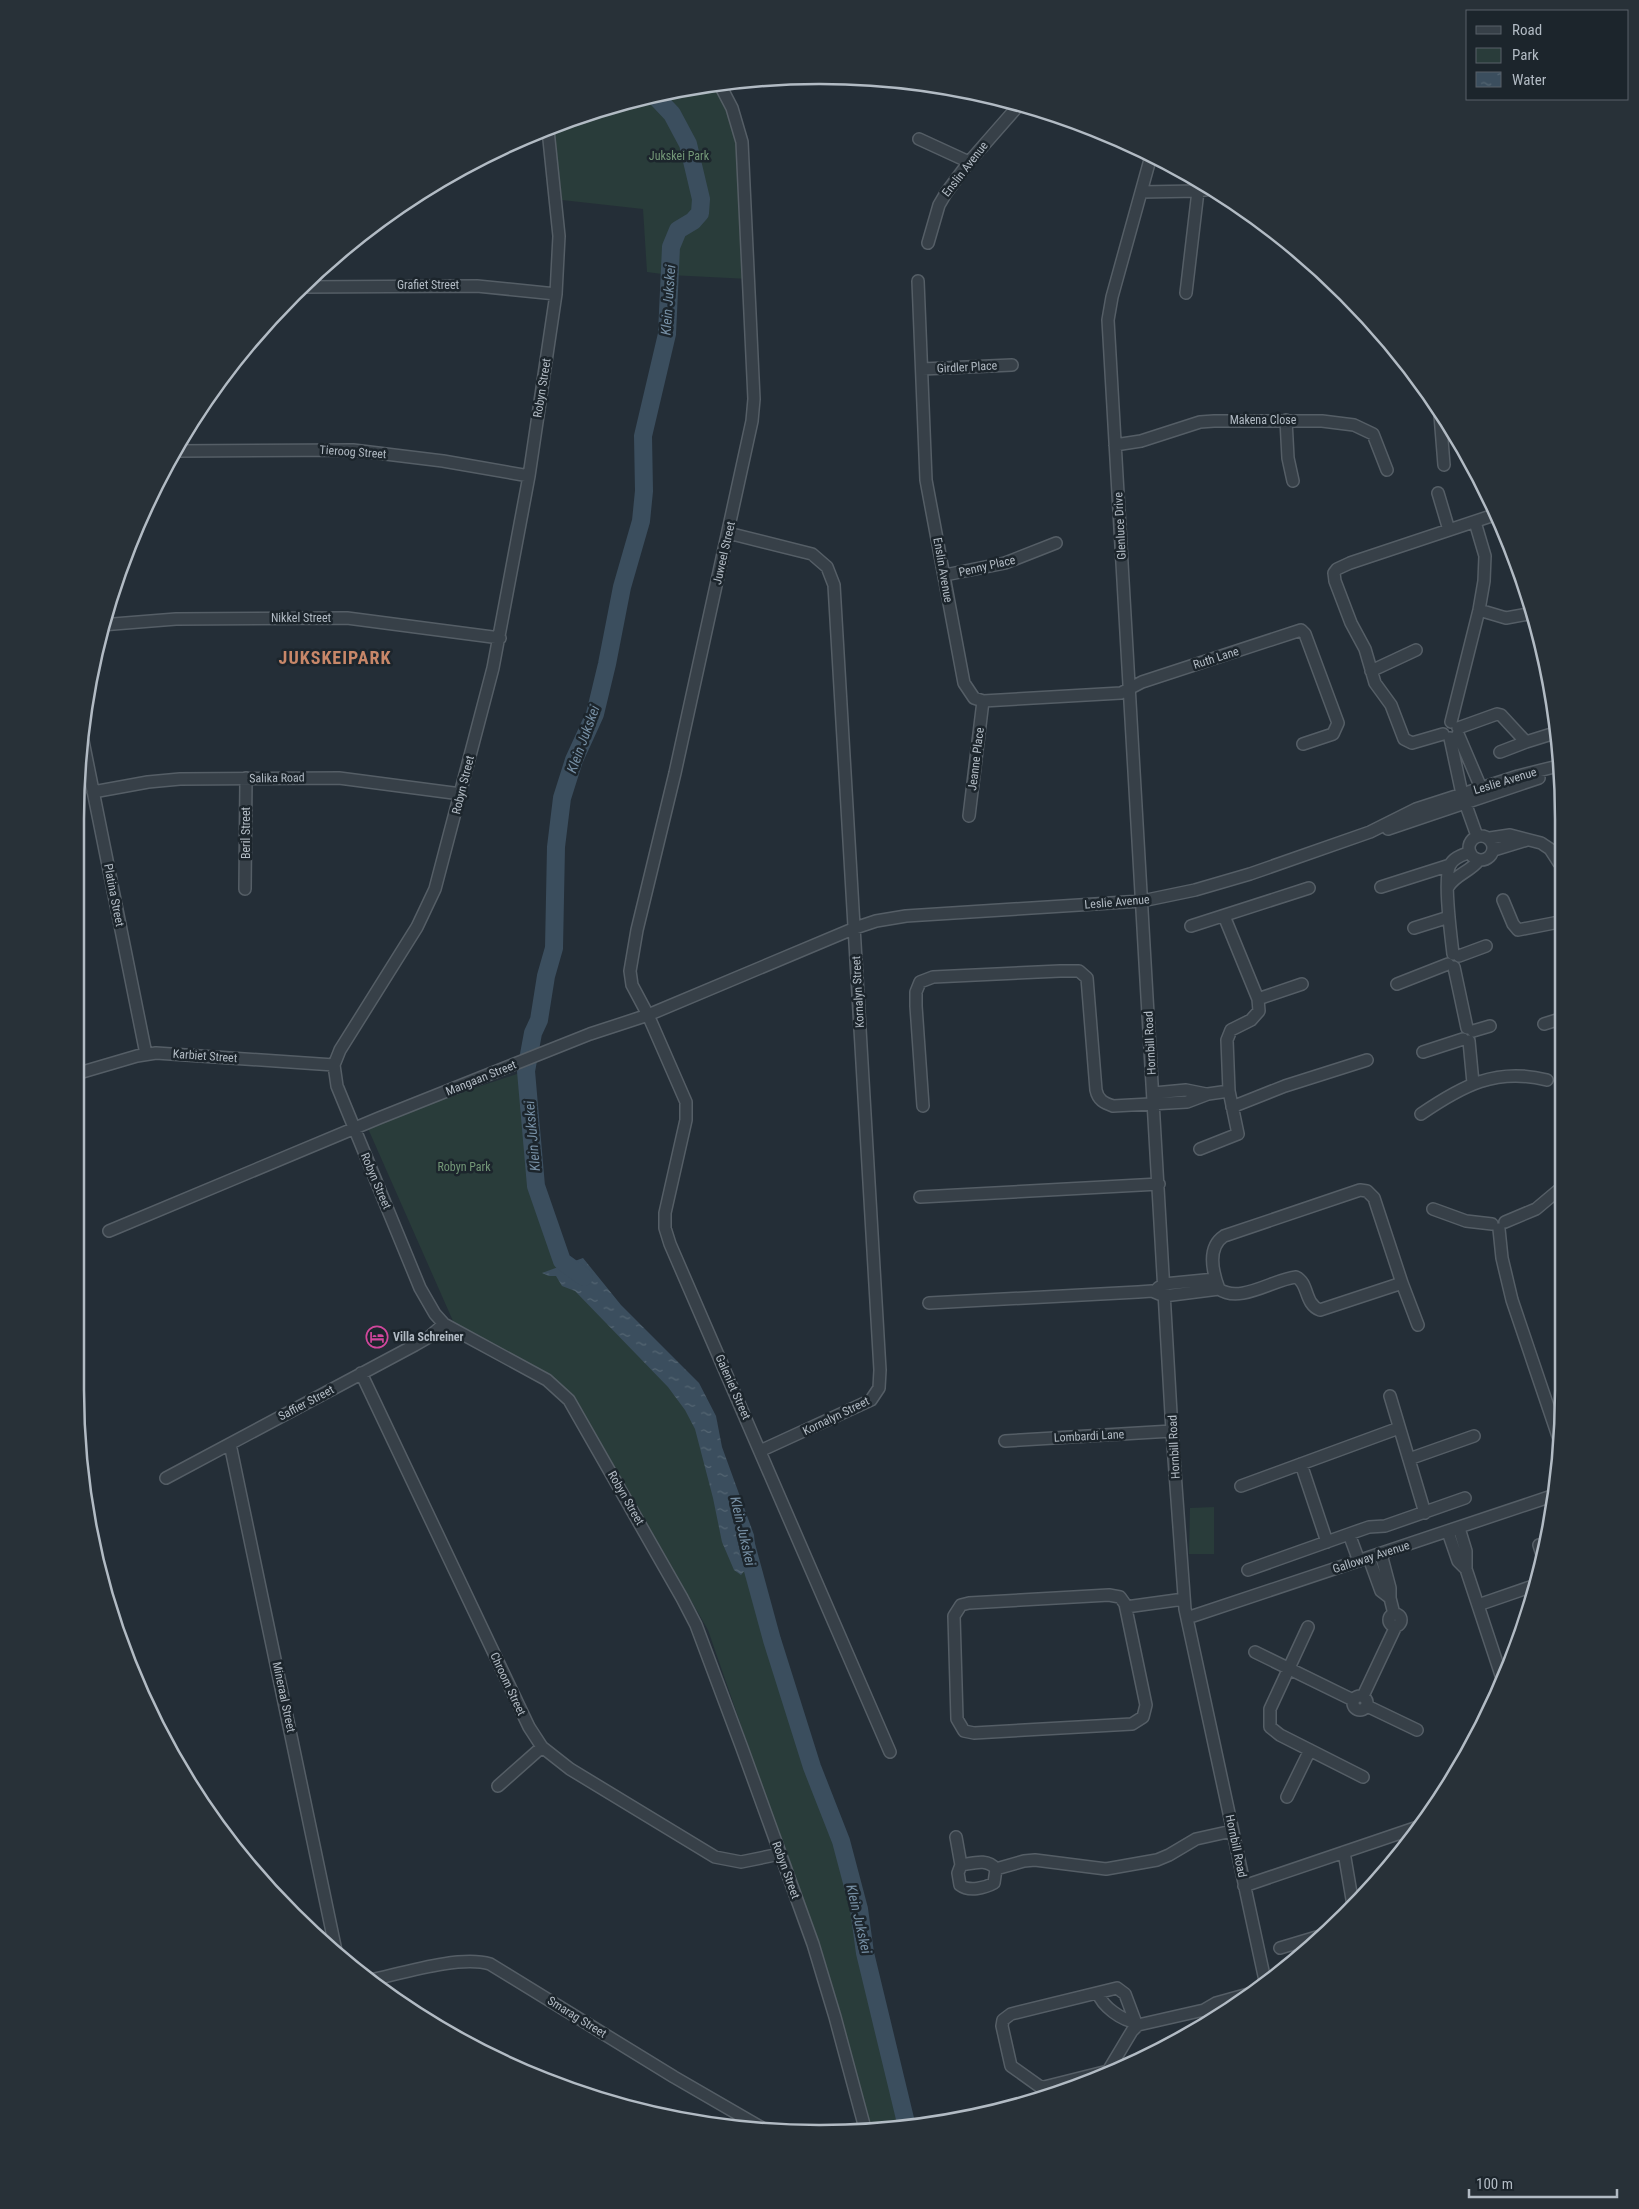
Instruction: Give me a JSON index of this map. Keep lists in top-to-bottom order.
{
  "streets": {
    "street": [
      "Enslin Avenue",
      "Grafiet Street",
      "Girdler Place",
      "Robyn Street",
      "Makena Close",
      "Tieroog Street",
      "Glenluce Drive",
      "Juweel Street",
      "Penny Place",
      "Nikkel Street",
      "Ruth Lane",
      "Jeanne Place",
      "Salika Road",
      "Leslie Avenue",
      "Beril Street",
      "Platina Street",
      "Kornalyn Street",
      "Hornbill Road",
      "Karbiet Street",
      "Mangaan Street",
      "Galeniet Street",
      "Saffier Street",
      "Lombardi Lane",
      "Galloway Avenue",
      "Chroom Street",
      "Mineraal Street",
      "Smarag Street"
    ]
  },
  "crossings": [
    ["Enslin Avenue", "Girdler Place"],
    ["Enslin Avenue", "Penny Place"],
    ["Enslin Avenue", "Jeanne Place"],
    ["Grafiet Street", "Robyn Street"],
    ["Robyn Street", "Tieroog Street"],
    ["Robyn Street", "Nikkel Street"],
    ["Robyn Street", "Salika Road"],
    ["Robyn Street", "Karbiet Street"],
    ["Robyn Street", "Mangaan Street"],
    ["Robyn Street", "Saffier Street"],
    ["Robyn Street", "Chroom Street"],
    ["Makena Close", "Glenluce Drive"],
    ["Glenluce Drive", "Ruth Lane"],
    ["Glenluce Drive", "Leslie Avenue"],
    ["Glenluce Drive", "Hornbill Road"],
    ["Juweel Street", "Kornalyn Street"],
    ["Juweel Street", "Mangaan Street"],
    ["Juweel Street", "Galeniet Street"],
    ["Salika Road", "Beril Street"],
    ["Salika Road", "Platina Street"],
    ["Leslie Avenue", "Kornalyn Street"],
    ["Leslie Avenue", "Hornbill Road"],
    ["Leslie Avenue", "Mangaan Street"],
    ["Platina Street", "Karbiet Street"],
    ["Kornalyn Street", "Mangaan Street"],
    ["Kornalyn Street", "Galeniet Street"],
    ["Hornbill Road", "Lombardi Lane"],
    ["Hornbill Road", "Galloway Avenue"],
    ["Mangaan Street", "Galeniet Street"],
    ["Saffier Street", "Chroom Street"],
    ["Saffier Street", "Mineraal Street"]
  ],
  "districts": ["JUKSKEIPARK"],
  "water": ["Klein Jukskei"],
  "parks": ["Jukskei Park", "Robyn Park"],
  "places": {
    "hotel": ["Villa Schreiner"]
  },
  "legend": ["Road", "Park", "Water"],
  "scale_bar": "100 m"
}
